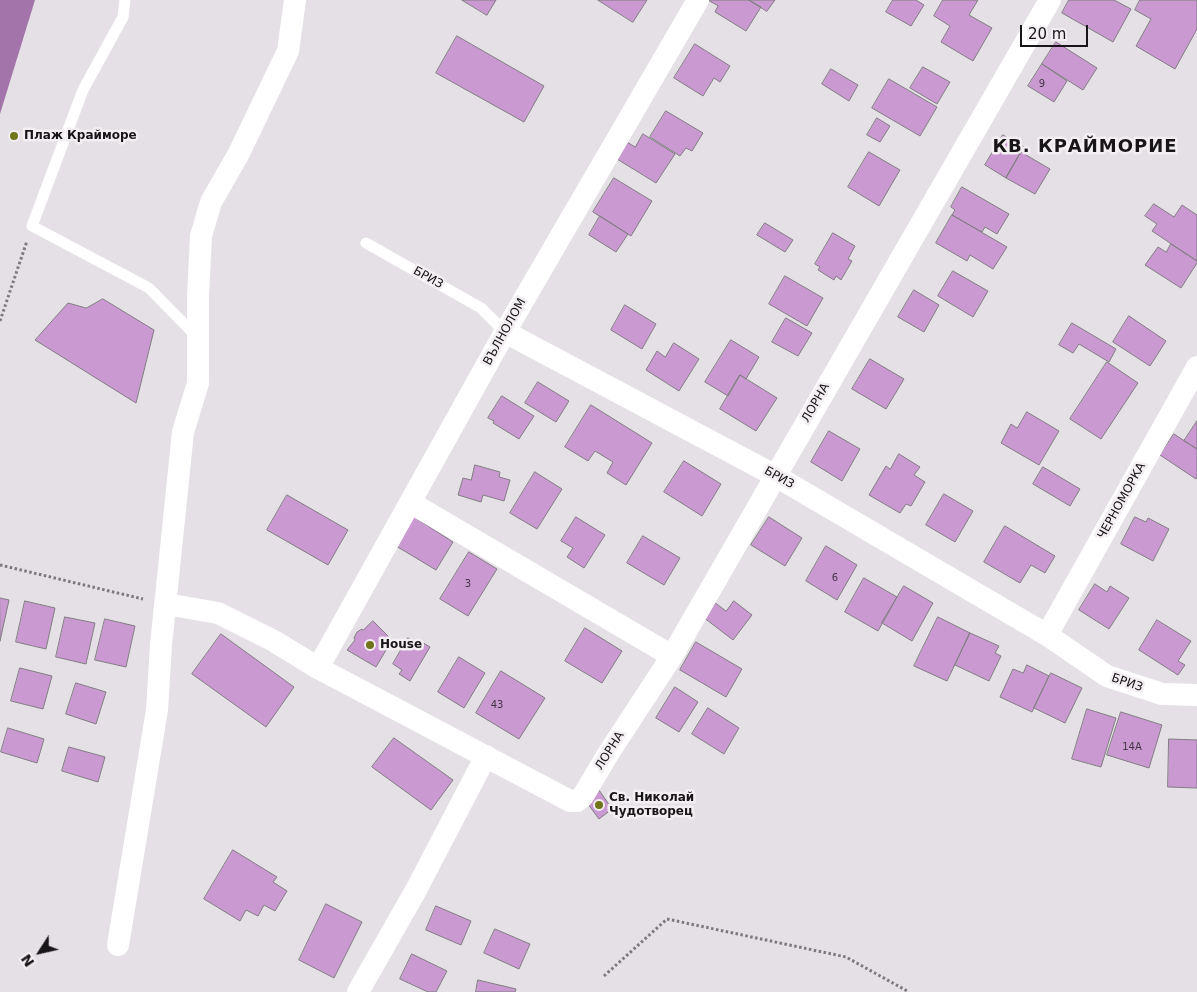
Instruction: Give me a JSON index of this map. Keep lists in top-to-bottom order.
{
  "streets": {
    "street": [
      "БРИЗ",
      "ВЪЛНОЛОМ",
      "ЛОРНА",
      "ЧЕРНОМОРКА"
    ]
  },
  "crossings": [
    ["БРИЗ", "ВЪЛНОЛОМ"],
    ["БРИЗ", "ЛОРНА"],
    ["БРИЗ", "ЧЕРНОМОРКА"]
  ],
  "districts": ["КВ. КРАЙМОРИЕ"],
  "places": ["Плaж Крайморе", "House", "Св. Николай Чудотворец"],
  "house_numbers": [
    "9",
    "6",
    "3",
    "43",
    "14A"
  ],
  "scale_bar": "20 m",
  "north": "bottom left"
}
